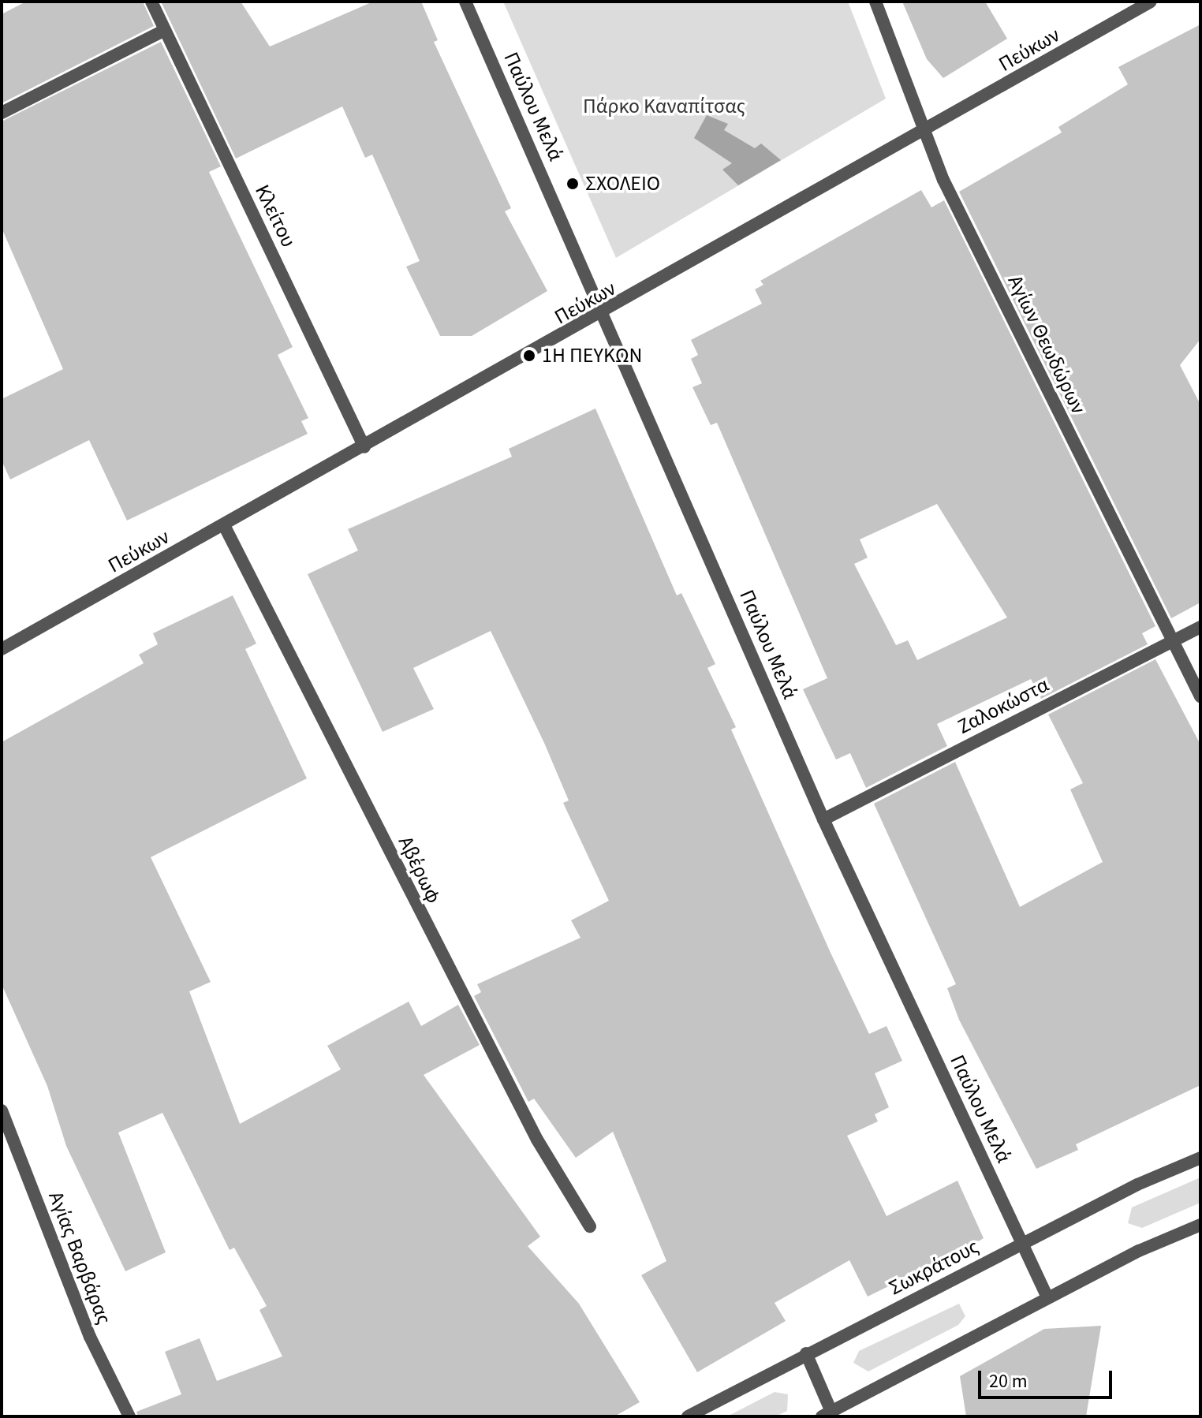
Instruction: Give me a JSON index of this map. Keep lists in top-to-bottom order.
{
  "streets": {
    "street": [
      "Πεύκων",
      "Παύλου Μελά",
      "Κλείτου",
      "Αγίων Θεωδώρων",
      "Ζαλοκώστα",
      "Αβέρωφ",
      "Αγίας Βαρβάρας",
      "Σωκράτους"
    ]
  },
  "crossings": [
    ["Πεύκων", "Παύλου Μελά"],
    ["Πεύκων", "Κλείτου"],
    ["Πεύκων", "Αγίων Θεωδώρων"],
    ["Πεύκων", "Αβέρωφ"],
    ["Παύλου Μελά", "Ζαλοκώστα"],
    ["Παύλου Μελά", "Σωκράτους"],
    ["Αγίων Θεωδώρων", "Ζαλοκώστα"]
  ],
  "parks": ["Πάρκο Καναπίτσας"],
  "places": ["ΣΧΟΛΕΙΟ", "1Η ΠΕΥΚΩΝ"],
  "scale_bar": "20 m"
}
